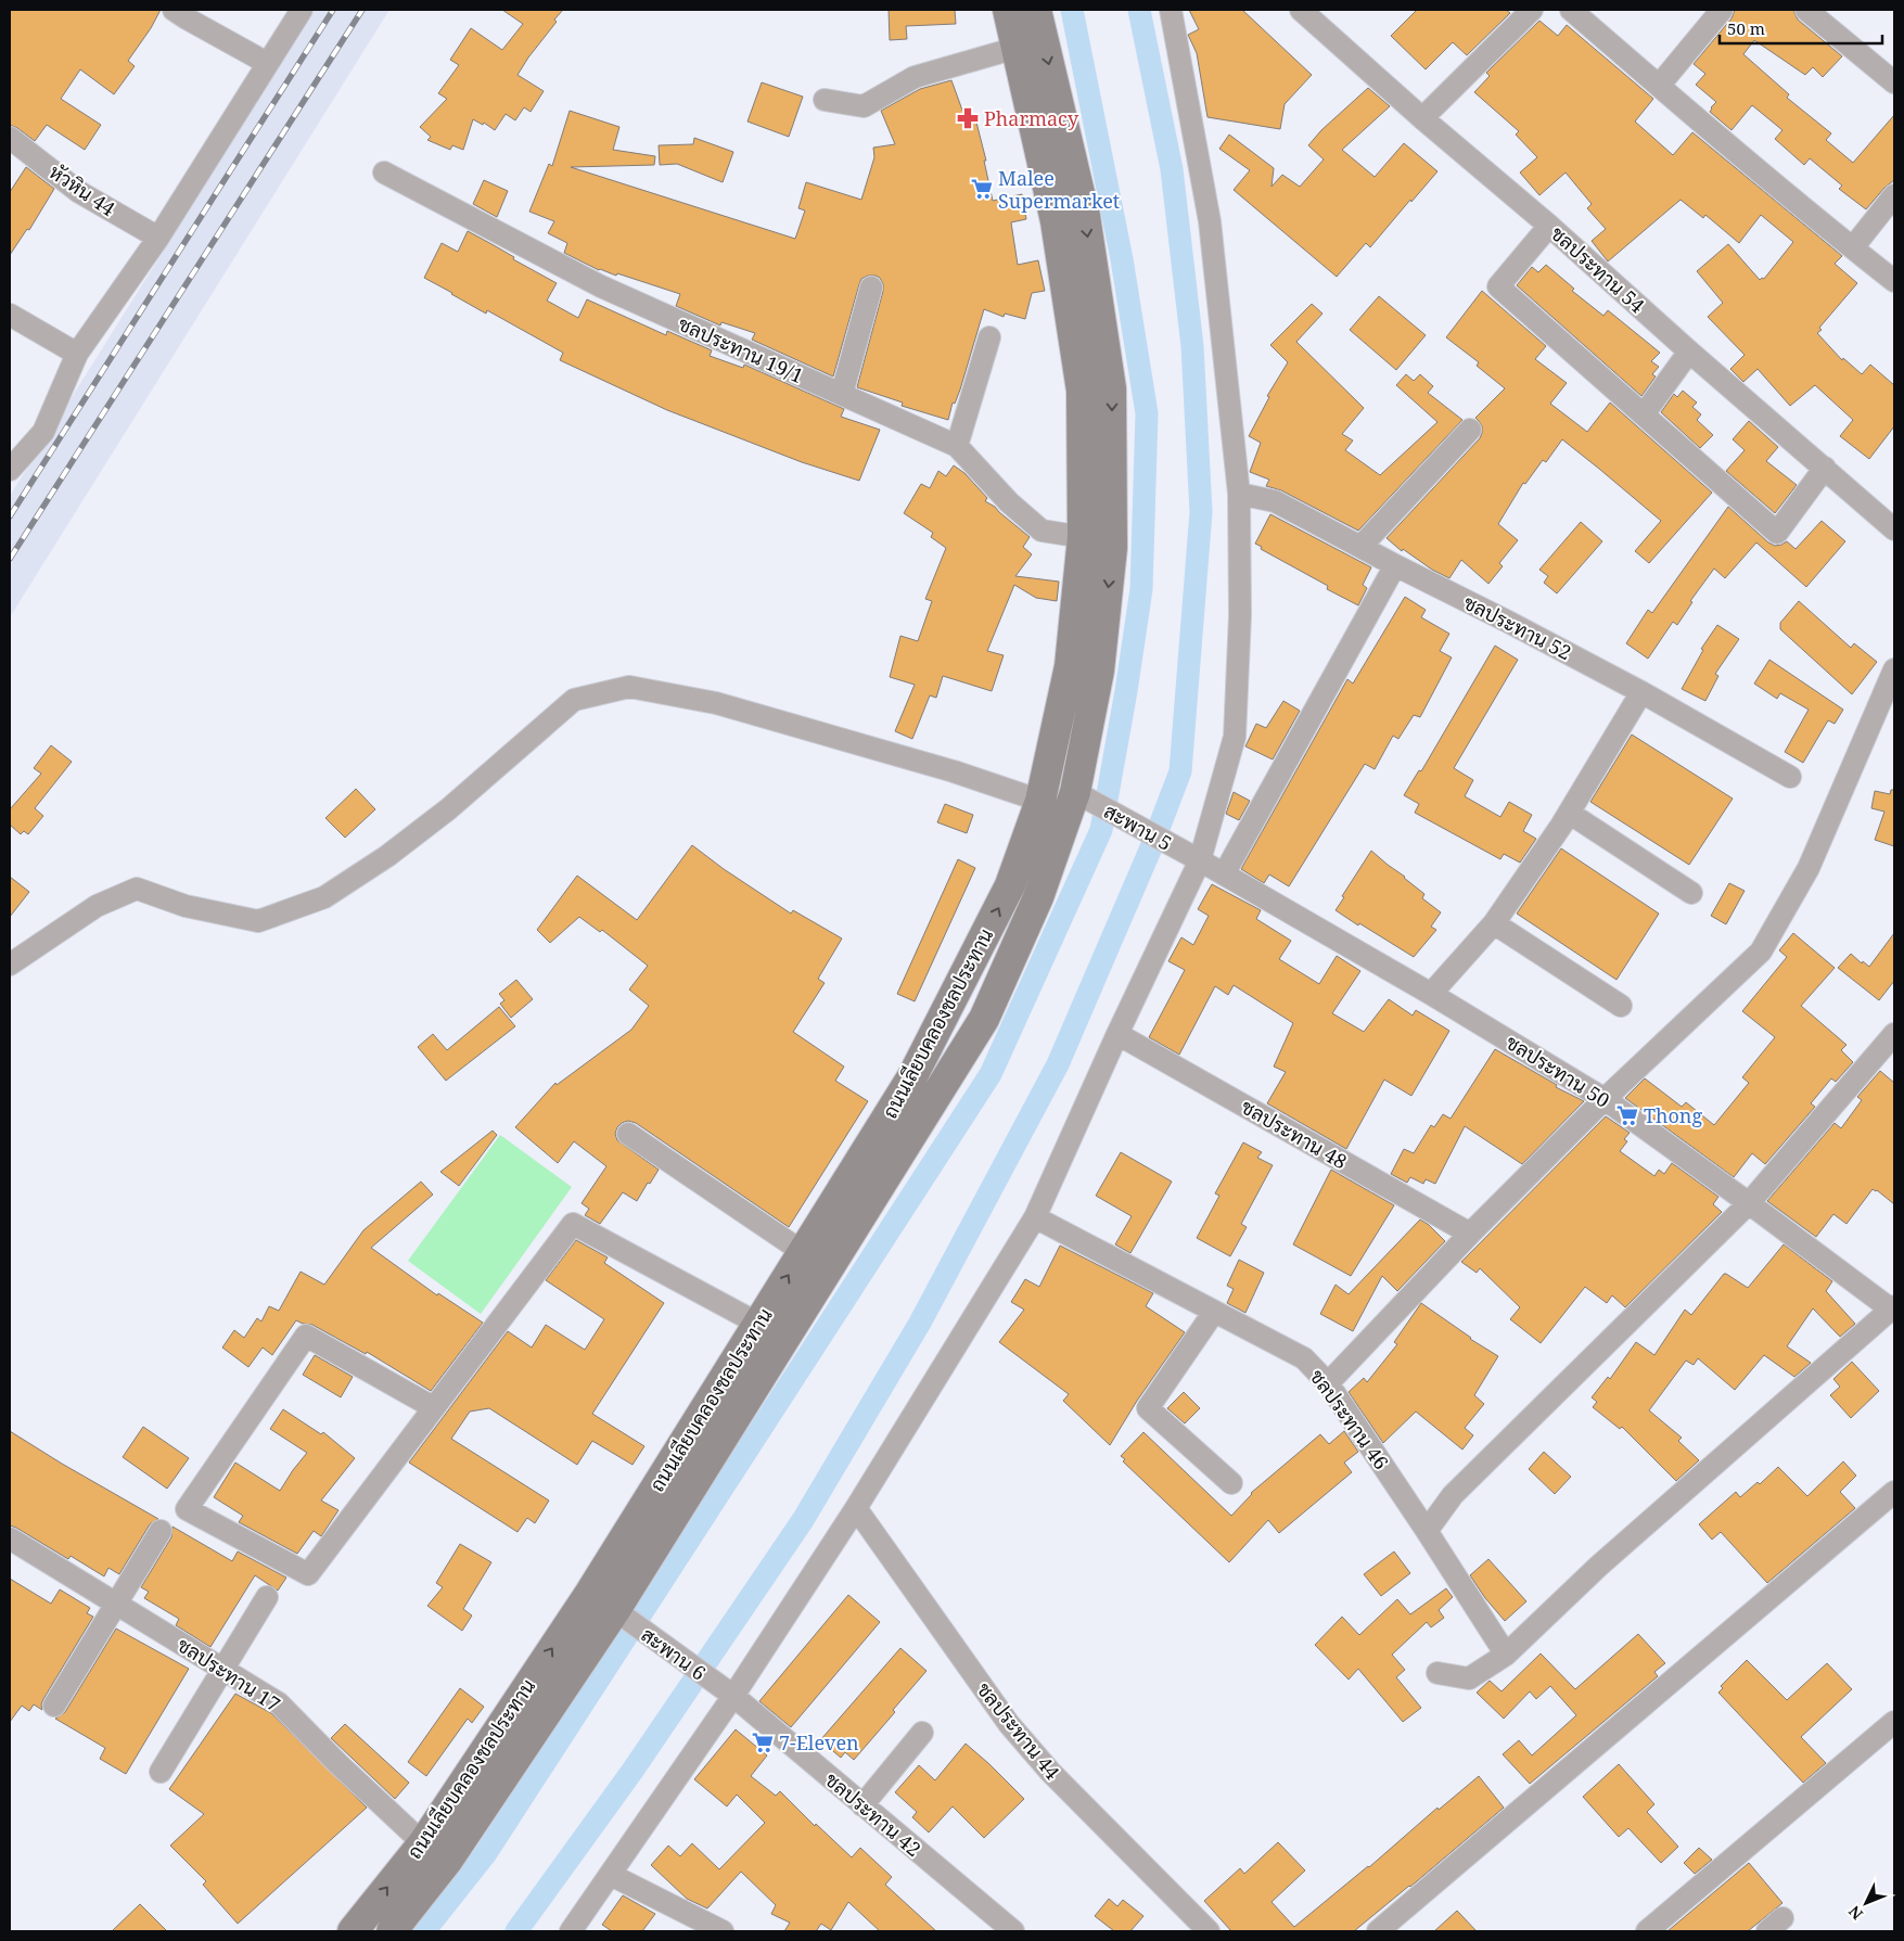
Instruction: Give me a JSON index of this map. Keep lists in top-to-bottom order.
{
  "streets": {
    "street": [
      "หัวหิน 44",
      "ชลประทาน 54",
      "ชลประทาน 19/1",
      "ชลประทาน 52",
      "สะพาน 5",
      "ถนนเลียบคลองชลประทาน",
      "ชลประทาน 50",
      "ชลประทาน 48",
      "ชลประทาน 46",
      "สะพาน 6",
      "ชลประทาน 17",
      "ชลประทาน 44",
      "ชลประทาน 42"
    ]
  },
  "crossings": [
    ["ชลประทาน 19/1", "ถนนเลียบคลองชลประทาน"],
    ["สะพาน 5", "ถนนเลียบคลองชลประทาน"],
    ["สะพาน 5", "ชลประทาน 50"],
    ["ถนนเลียบคลองชลประทาน", "สะพาน 6"],
    ["ถนนเลียบคลองชลประทาน", "ชลประทาน 17"],
    ["สะพาน 6", "ชลประทาน 42"]
  ],
  "places": {
    "pharmacy": ["Pharmacy"],
    "supermarket": ["Malee Supermarket", "Thong", "7-Eleven"]
  },
  "scale_bar": "50 m",
  "north": "bottom left"
}
